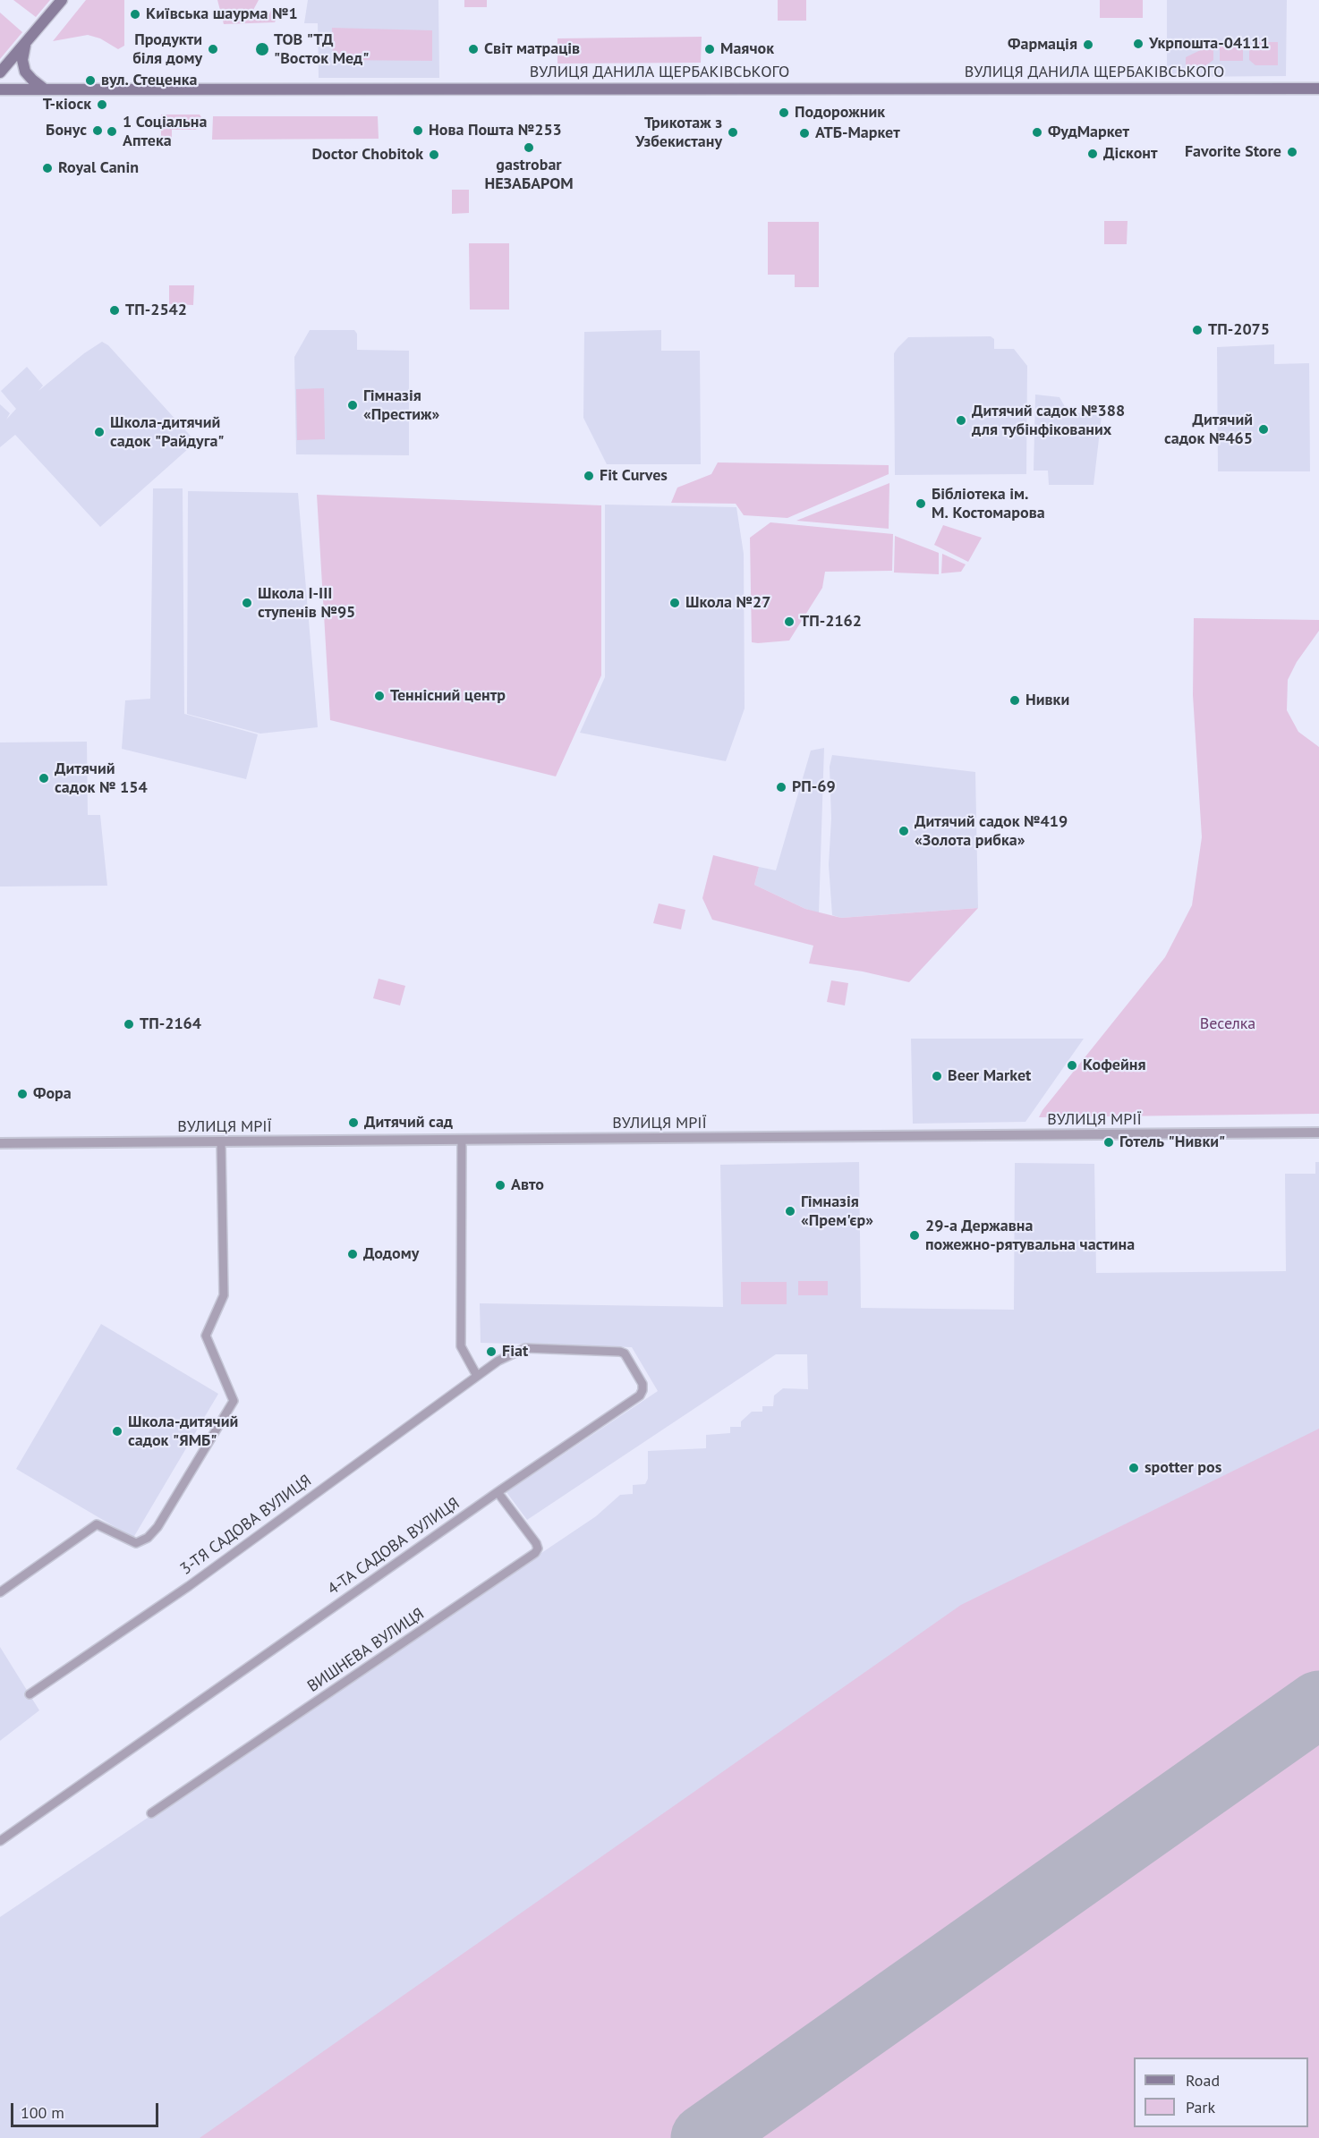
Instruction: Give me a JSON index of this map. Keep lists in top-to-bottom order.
{
  "streets": {
    "main road": ["ВУЛИЦЯ ДАНИЛА ЩЕРБАКІВСЬКОГО"],
    "street": [
      "ВУЛИЦЯ МРІЇ",
      "3-ТЯ САДОВА ВУЛИЦЯ",
      "4-ТА САДОВА ВУЛИЦЯ",
      "ВИШНЕВА ВУЛИЦЯ"
    ]
  },
  "crossings": [
    ["3-ТЯ САДОВА ВУЛИЦЯ", "4-ТА САДОВА ВУЛИЦЯ"],
    ["4-ТА САДОВА ВУЛИЦЯ", "ВИШНЕВА ВУЛИЦЯ"]
  ],
  "parks": ["Веселка"],
  "places": [
    "Київська шаурма №1",
    "Укрпошта-04111",
    "Фармація",
    "Продукти біля дому",
    "ТОВ \"ТД \"Восток Мед\"",
    "Світ матраців",
    "Маячок",
    "вул. Стеценка",
    "Т-кіоск",
    "Подорожник",
    "Бонус",
    "Нова Пошта №253",
    "1 Соціальна Аптека",
    "Трикотаж з Узбекистану",
    "ФудМаркет",
    "АТБ-Маркет",
    "gastrobar НЕЗАБАРОМ",
    "Favorite Store",
    "Дісконт",
    "Doctor Chobitok",
    "Royal Canin",
    "ТП-2542",
    "ТП-2075",
    "Гімназія «Престиж»",
    "Дитячий садок №388 для тубінфікованих",
    "Дитячий садок №465",
    "Школа-дитячий садок \"Райдуга\"",
    "Fit Curves",
    "Бібліотека ім. М. Костомарова",
    "Школа І-ІІІ ступенів №95",
    "Школа №27",
    "ТП-2162",
    "Теннісний центр",
    "Нивки",
    "Дитячий садок № 154",
    "РП-69",
    "Дитячий садок №419 «Золота рибка»",
    "ТП-2164",
    "Кофейня",
    "Beer Market",
    "Фора",
    "Дитячий сад",
    "Готель \"Нивки\"",
    "Авто",
    "Гімназія «Прем'єр»",
    "29-а Державна пожежно-рятувальна частина",
    "Додому",
    "Fiat",
    "Школа-дитячий садок \"ЯМБ\"",
    "spotter pos"
  ],
  "legend": ["Road", "Park"],
  "scale_bar": "100 m"
}
